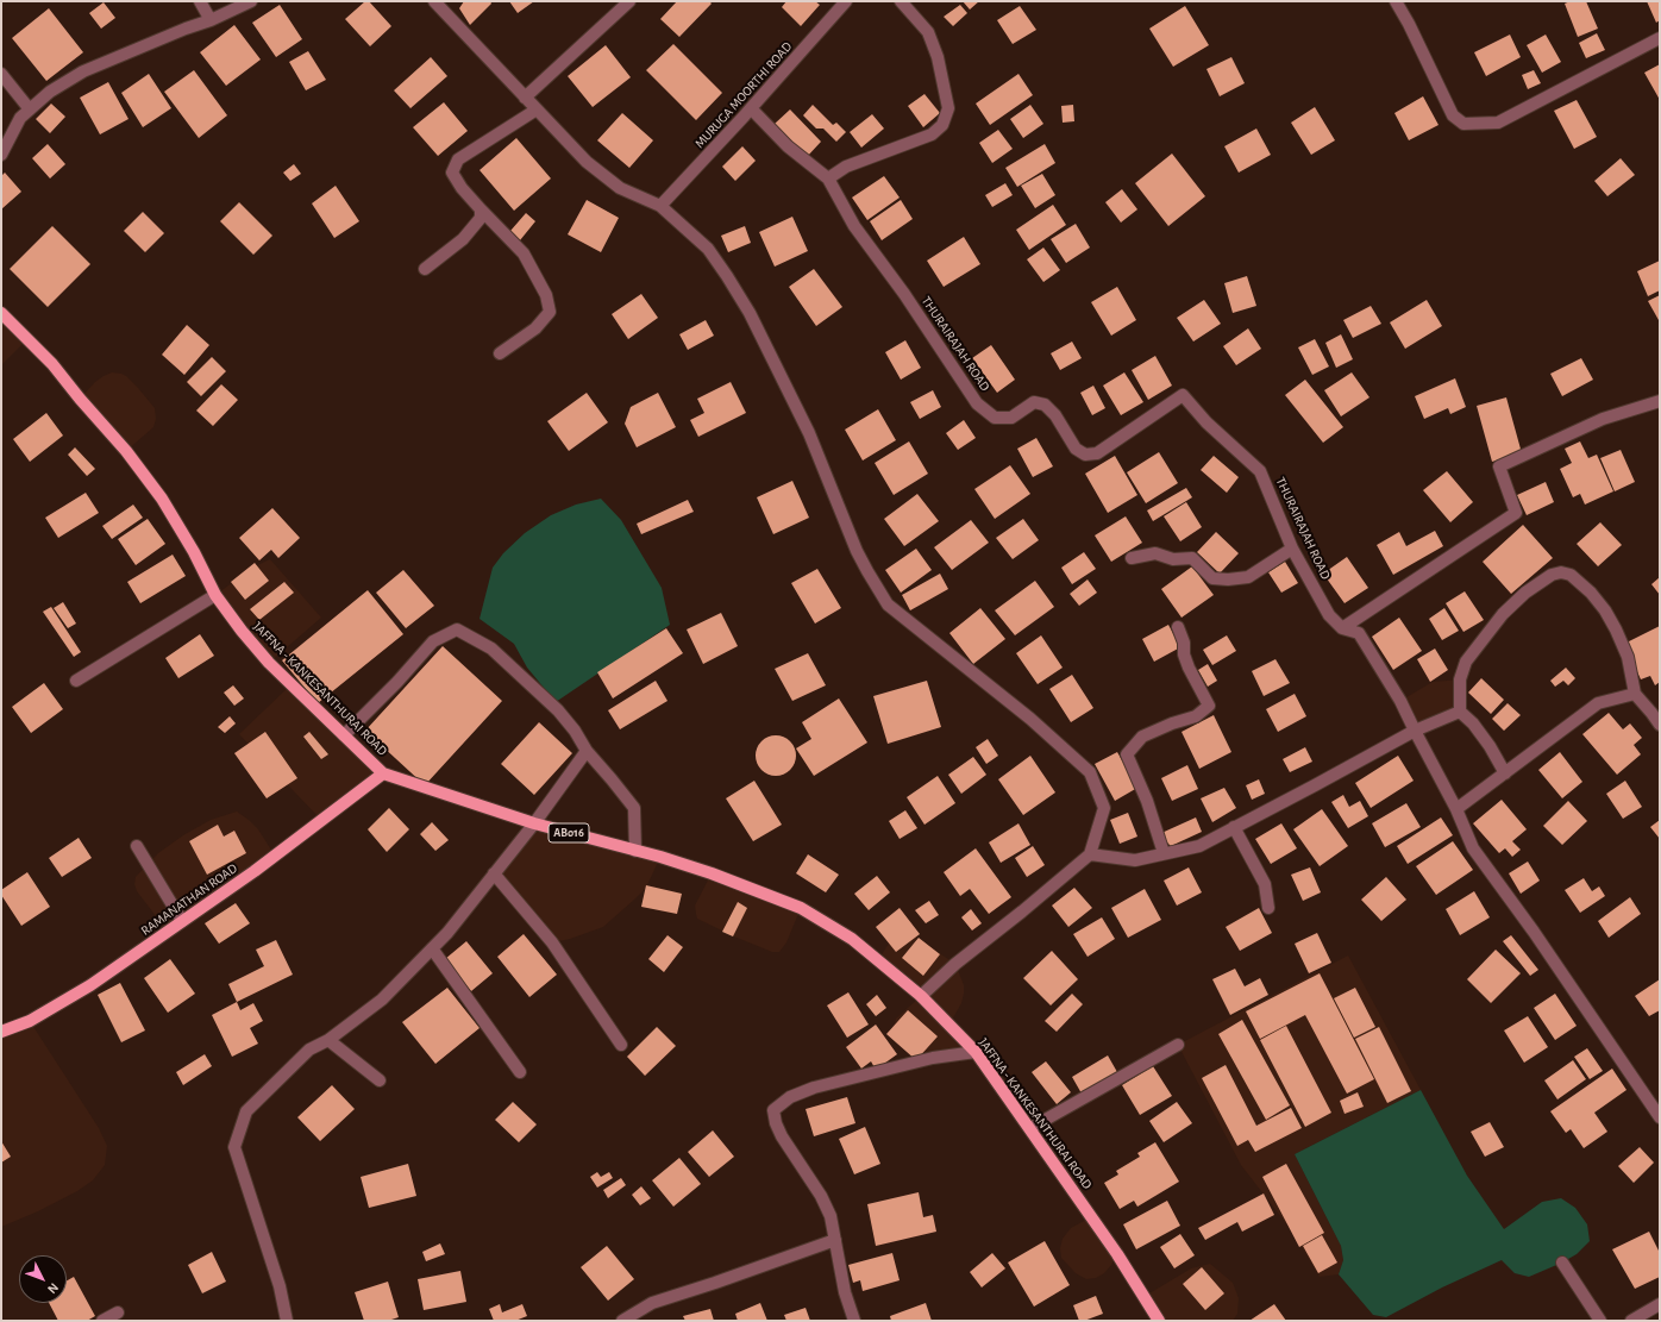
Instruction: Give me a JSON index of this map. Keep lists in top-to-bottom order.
{
  "streets": {
    "main road": ["JAFFNA - KANKESANTHURAI ROAD", "AB016", "RAMANATHAN ROAD"],
    "street": ["MURUGA MOORTHI ROAD", "THURAIRAJAH ROAD"]
  },
  "crossings": [
    ["JAFFNA - KANKESANTHURAI ROAD", "RAMANATHAN ROAD"]
  ],
  "north": "bottom right"
}
